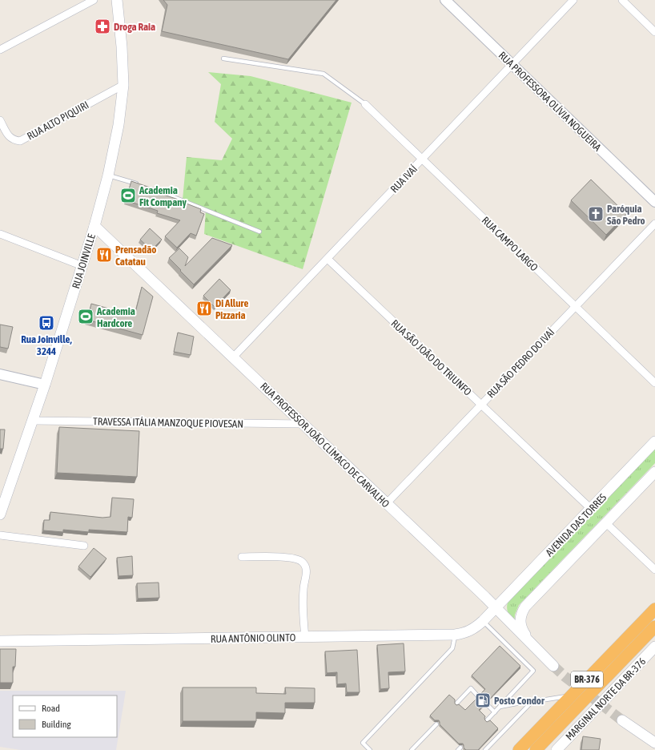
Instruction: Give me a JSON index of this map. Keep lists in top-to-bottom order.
{
  "streets": {
    "highway": ["BR-376"],
    "main road": [
      "RUA JOINVILLE",
      "RUA PROFESSOR JOÃO CLÍMACO DE CARVALHO",
      "AVENIDA DAS TORRES",
      "RUA ANTÔNIO OLINTO",
      "MARGINAL NORTE DA BR-376"
    ],
    "street": [
      "RUA PROFESSORA OLÍVIA NOGUEIRA",
      "RUA ALTO PIQUIRI",
      "RUA IVAÍ",
      "RUA CAMPO LARGO",
      "RUA SÃO JOÃO DO TRIUNFO",
      "RUA SÃO PEDRO DO IVAÍ",
      "TRAVESSA ITÁLIA MANZOQUE PIOVESAN"
    ]
  },
  "crossings": [
    ["RUA PROFESSORA OLÍVIA NOGUEIRA", "RUA IVAÍ"],
    ["RUA ALTO PIQUIRI", "RUA JOINVILLE"],
    ["RUA IVAÍ", "RUA CAMPO LARGO"],
    ["RUA IVAÍ", "RUA SÃO JOÃO DO TRIUNFO"],
    ["RUA IVAÍ", "RUA PROFESSOR JOÃO CLÍMACO DE CARVALHO"],
    ["RUA CAMPO LARGO", "RUA SÃO PEDRO DO IVAÍ"],
    ["RUA JOINVILLE", "TRAVESSA ITÁLIA MANZOQUE PIOVESAN"],
    ["RUA JOINVILLE", "RUA PROFESSOR JOÃO CLÍMACO DE CARVALHO"],
    ["RUA SÃO JOÃO DO TRIUNFO", "RUA SÃO PEDRO DO IVAÍ"],
    ["RUA SÃO JOÃO DO TRIUNFO", "AVENIDA DAS TORRES"],
    ["RUA SÃO PEDRO DO IVAÍ", "RUA PROFESSOR JOÃO CLÍMACO DE CARVALHO"],
    ["TRAVESSA ITÁLIA MANZOQUE PIOVESAN", "RUA PROFESSOR JOÃO CLÍMACO DE CARVALHO"],
    ["RUA PROFESSOR JOÃO CLÍMACO DE CARVALHO", "AVENIDA DAS TORRES"],
    ["RUA PROFESSOR JOÃO CLÍMACO DE CARVALHO", "RUA ANTÔNIO OLINTO"],
    ["AVENIDA DAS TORRES", "RUA ANTÔNIO OLINTO"]
  ],
  "places": {
    "pharmacy": ["Droga Raia"],
    "sports": ["Academia Fit Company", "Academia Hardcore"],
    "church": ["Paróquia São Pedro"],
    "restaurant": ["Prensadão Catatau", "Di Allure Pizzaria"],
    "bus stop": ["Rua Joinville, 3244"],
    "fuel station": ["Posto Condor"]
  },
  "legend": ["Road", "Building"]
}
